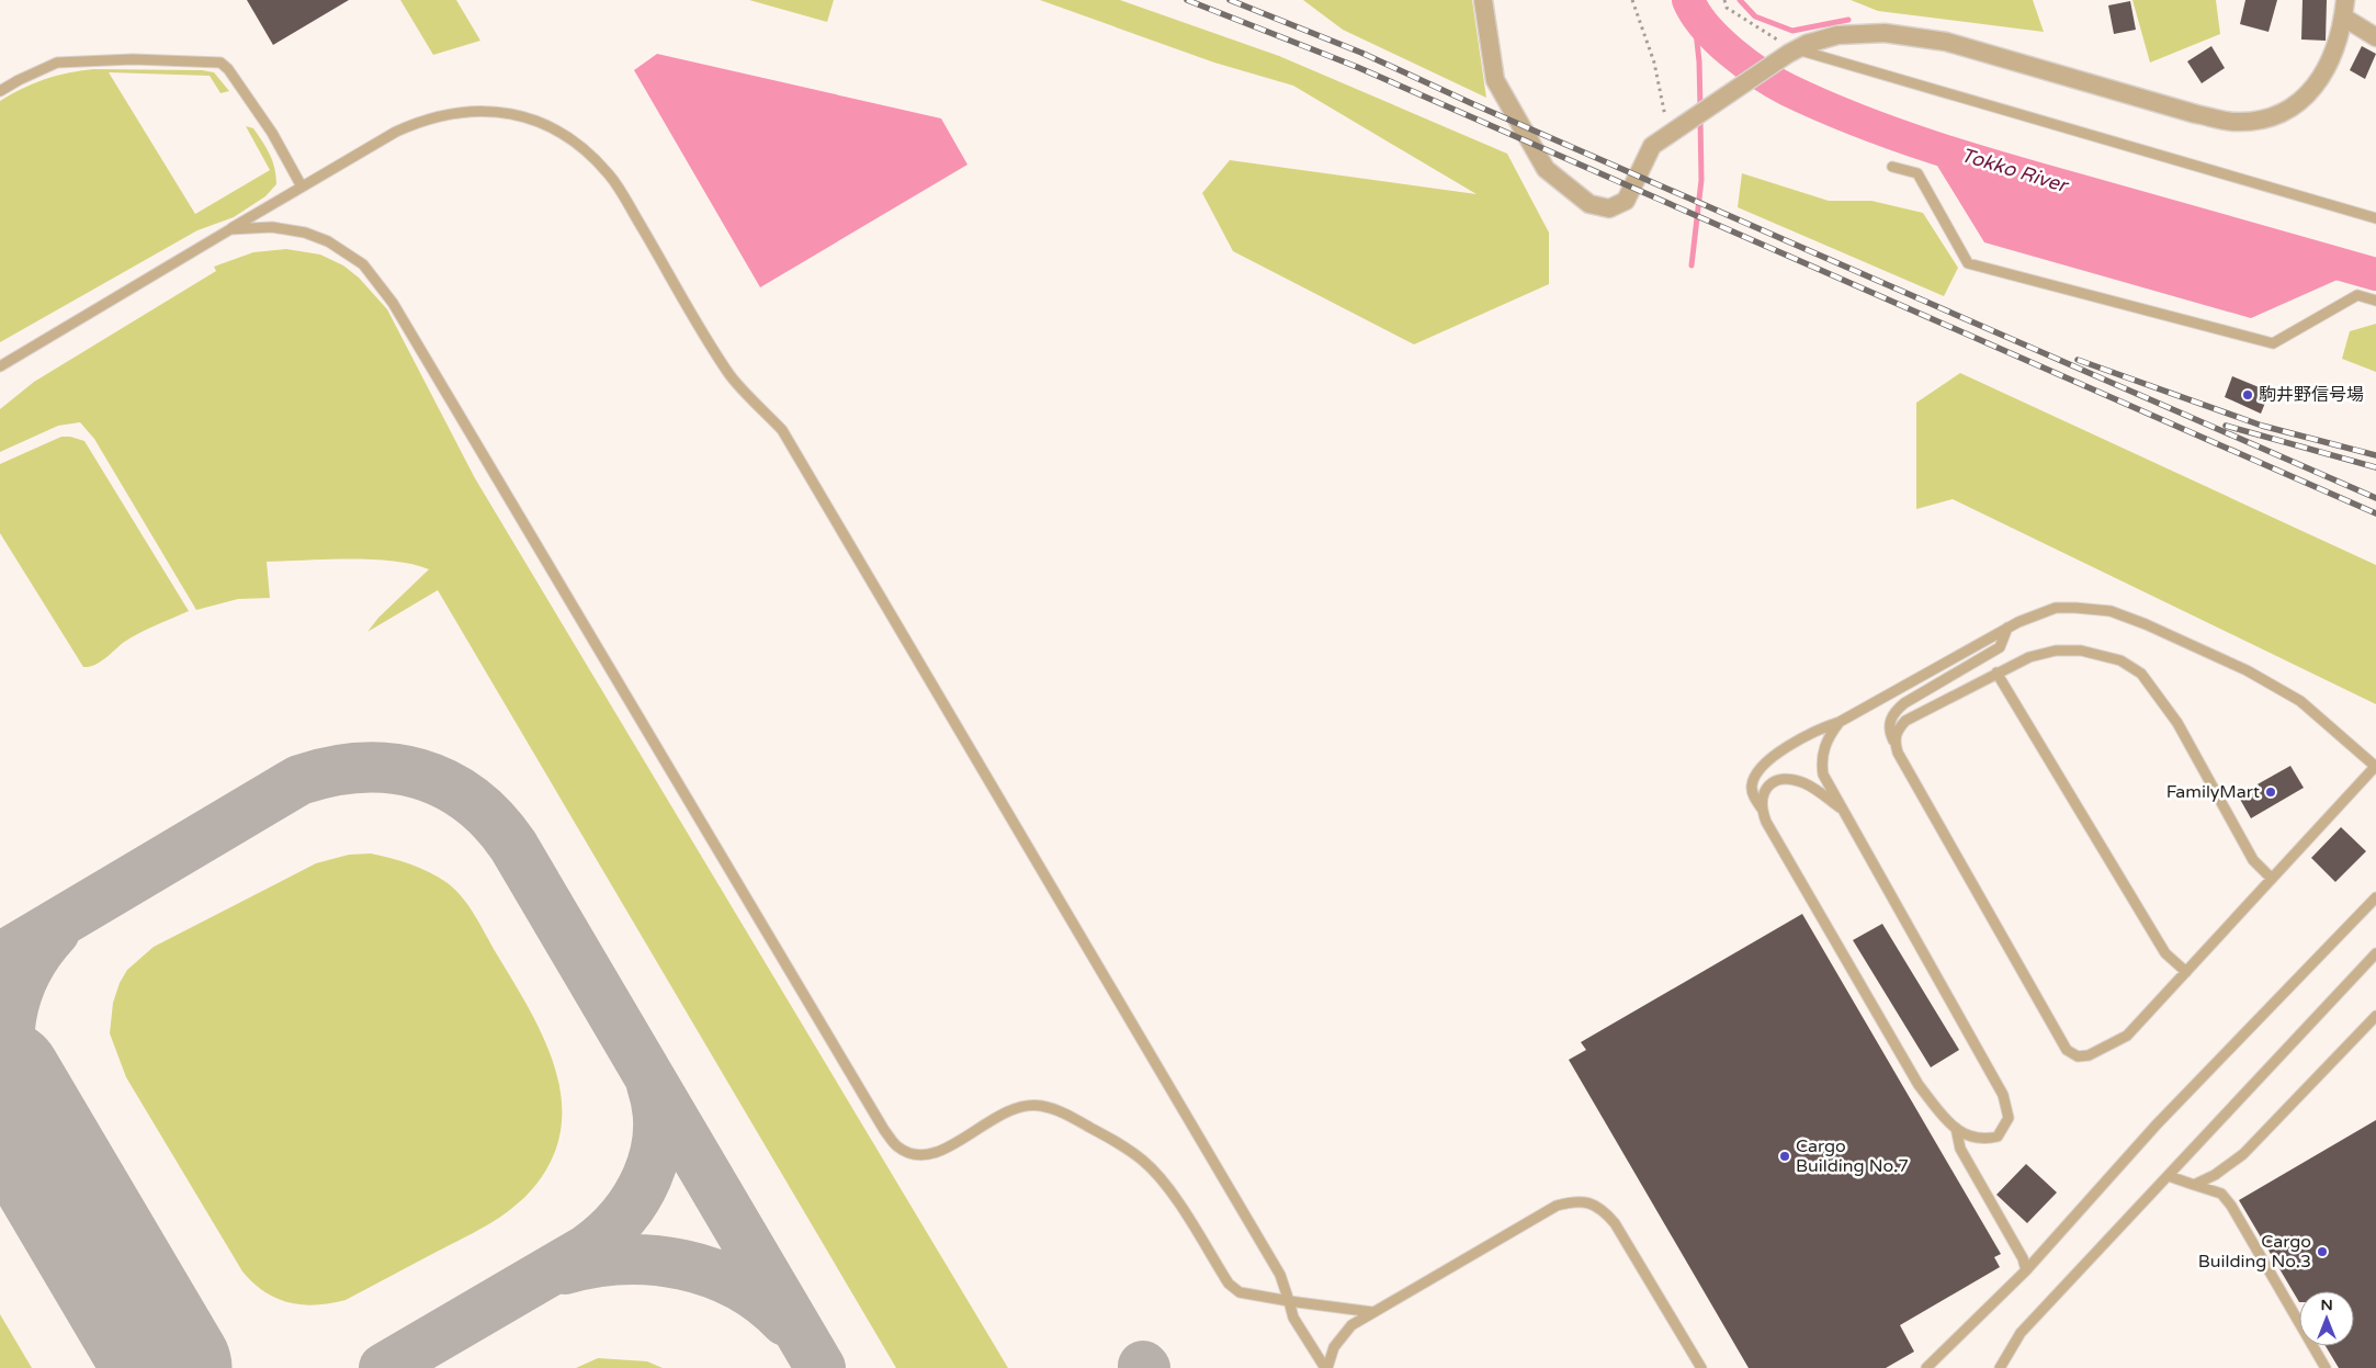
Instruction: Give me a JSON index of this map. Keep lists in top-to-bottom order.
{
  "water": ["Tokko River"],
  "places": [
    "駒井野信号場",
    "FamilyMart",
    "Cargo Building No.7",
    "Cargo Building No.3"
  ],
  "north": "top"
}
